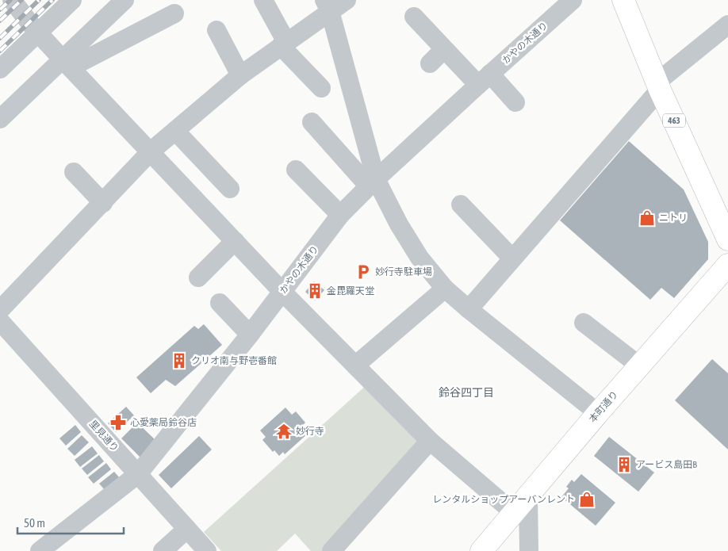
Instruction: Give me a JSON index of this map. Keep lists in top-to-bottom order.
{
  "streets": {
    "main road": ["463", "本町通り"],
    "street": ["かやの木通り", "里見通り"]
  },
  "crossings": [
    ["かやの木通り", "里見通り"]
  ],
  "districts": ["鈴谷四丁目"],
  "places": {
    "shop": ["ニトリ", "レンタルショップアーバンレント"],
    "parking": ["妙行寺駐車場"],
    "building": ["金毘羅天堂", "クリオ南与野壱番館", "アービス島田B"],
    "pharmacy": ["心愛薬局鈴谷店"],
    "temple": ["妙行寺"]
  },
  "scale_bar": "50 m"
}
